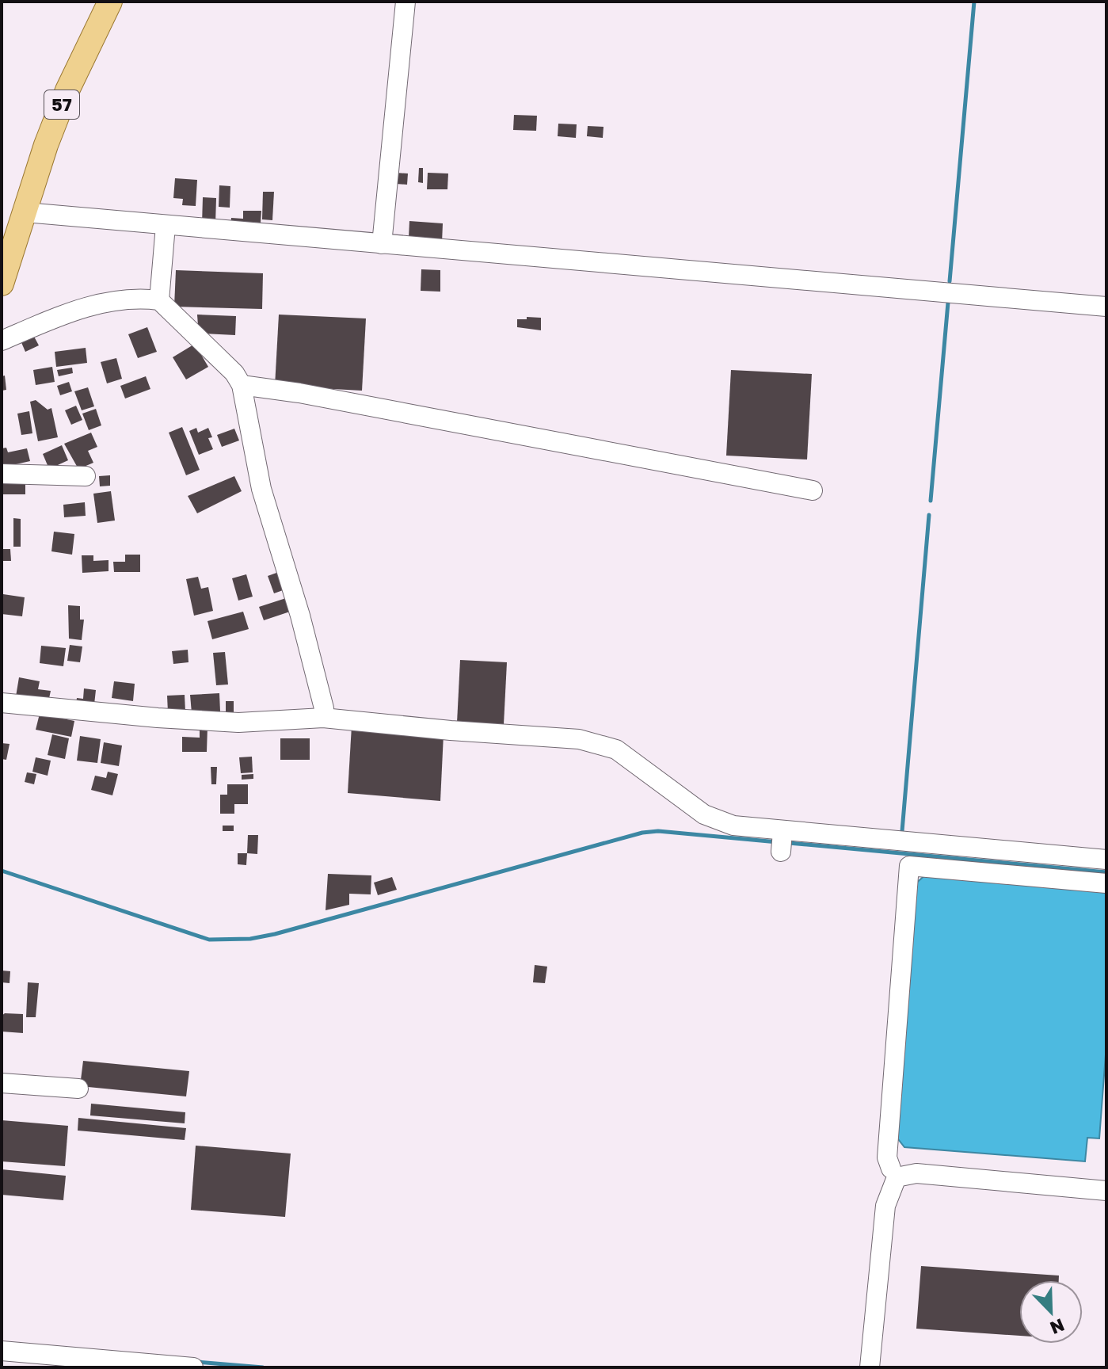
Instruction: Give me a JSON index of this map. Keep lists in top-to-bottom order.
{
  "streets": {
    "main road": ["57"]
  },
  "north": "bottom right"
}
